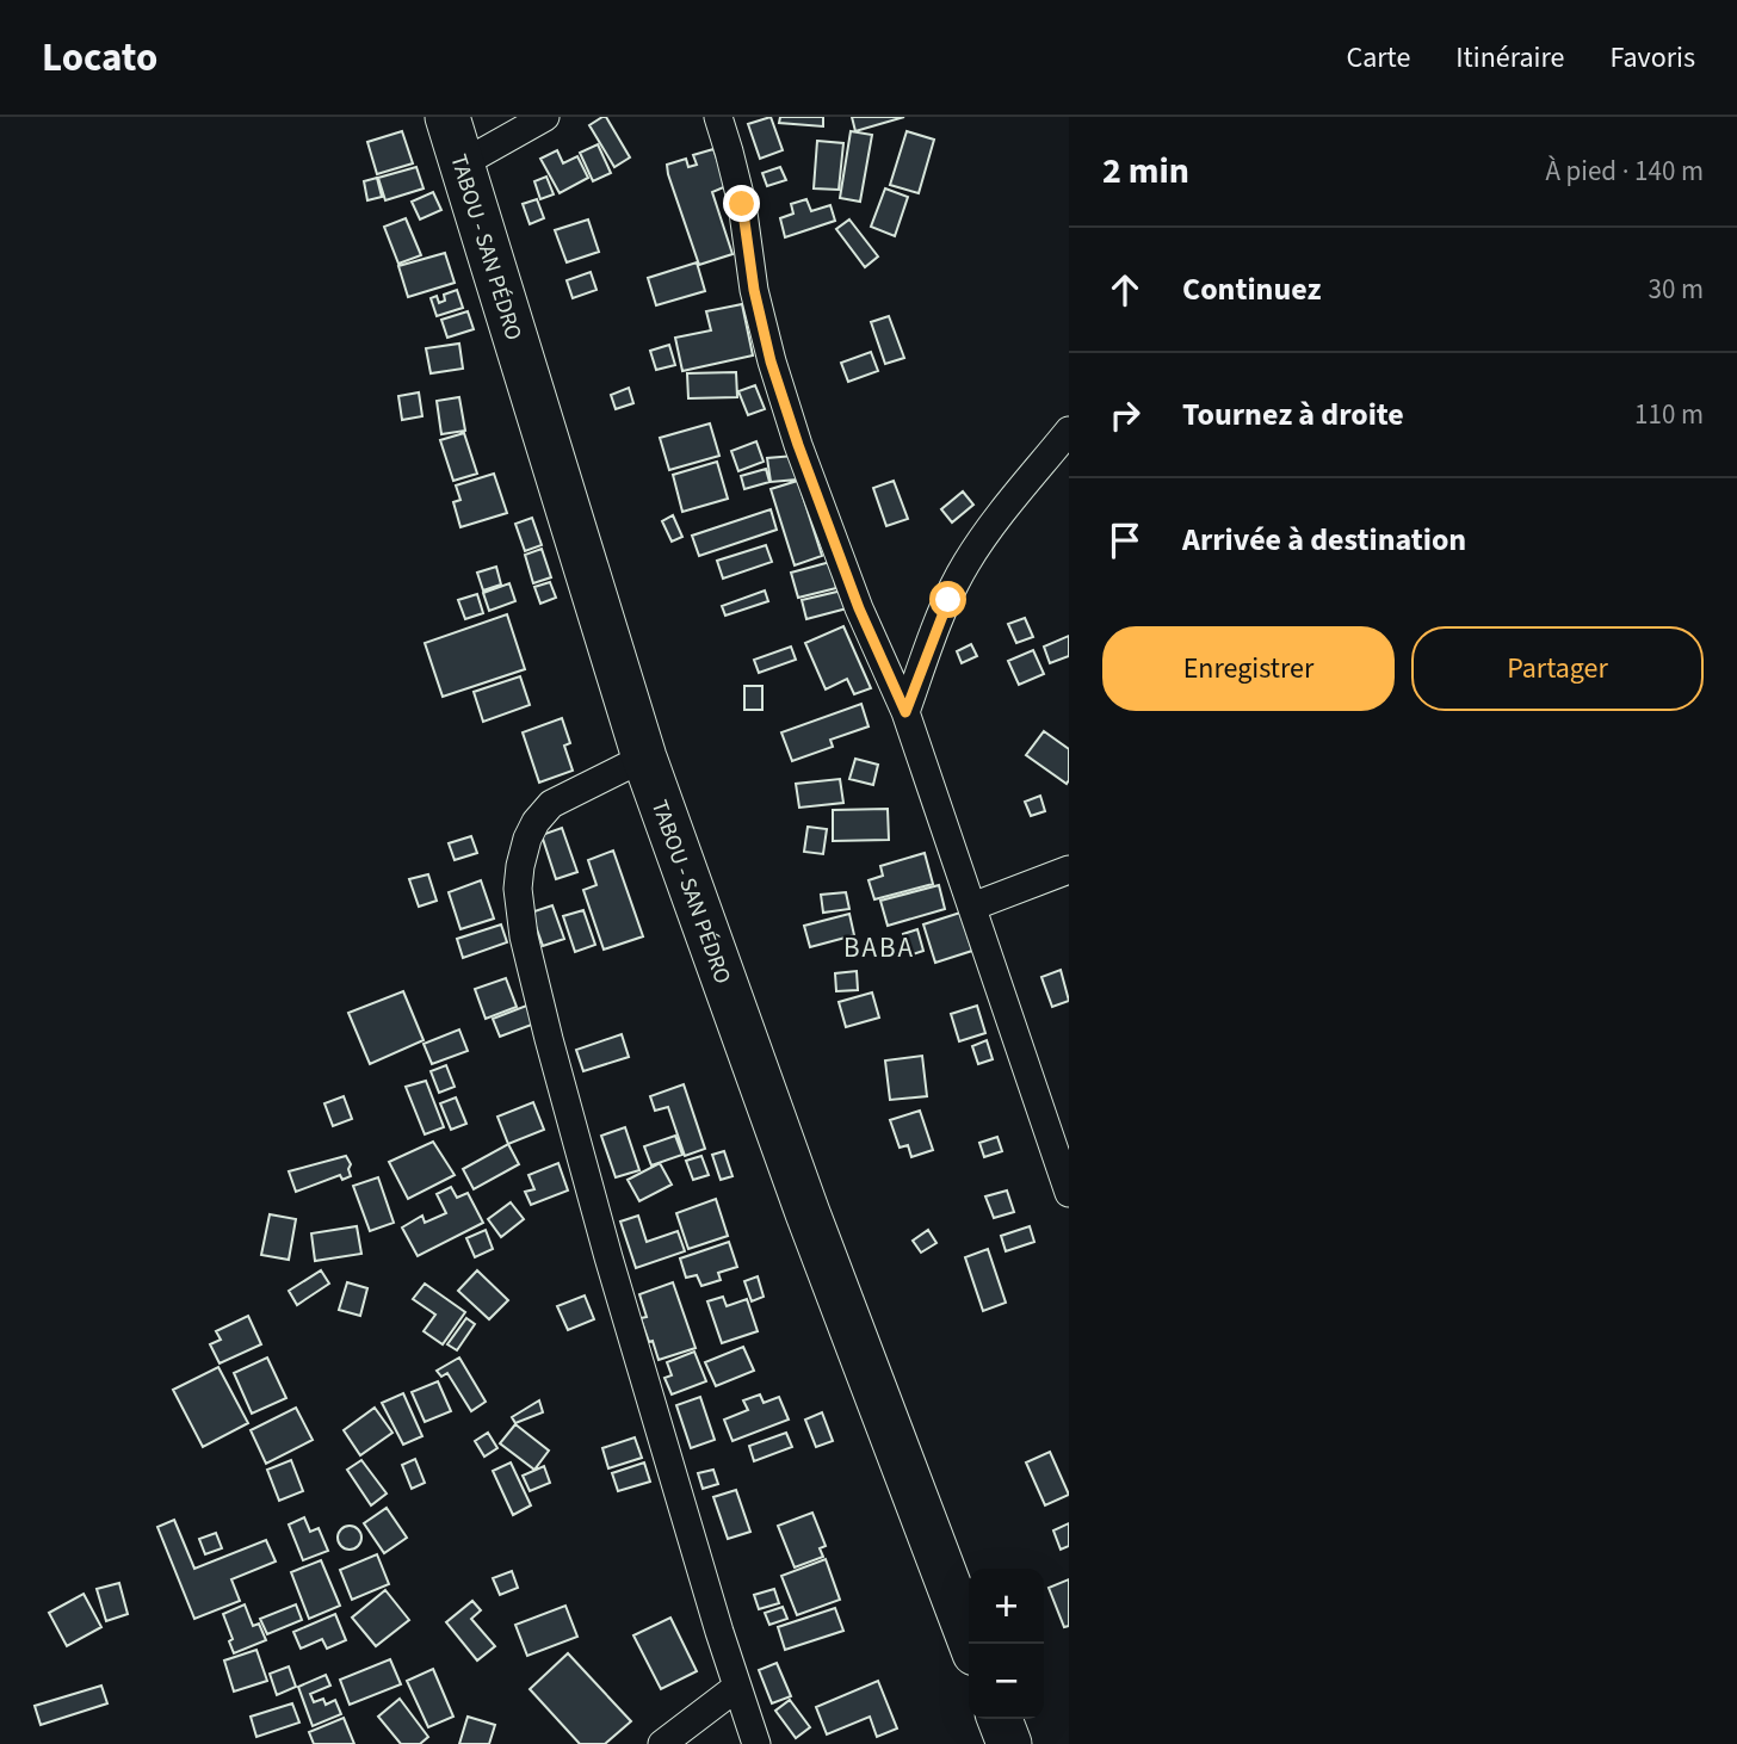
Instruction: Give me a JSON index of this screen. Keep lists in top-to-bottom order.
{
  "streets": {
    "main road": ["TABOU - SAN PÉDRO"]
  },
  "districts": ["BABA"],
  "page": {
    "header": "Locato",
    "nav": ["Carte", "Itinéraire", "Favoris"],
    "heading": ["2 min", "À pied · 140 m"],
    "list": [
      ["Continuez", "30 m"],
      ["Tournez à droite", "110 m"],
      "Arrivée à destination"
    ],
    "buttons": ["Enregistrer", "Partager"],
    "map_buttons": ["+", "−"]
  }
}
